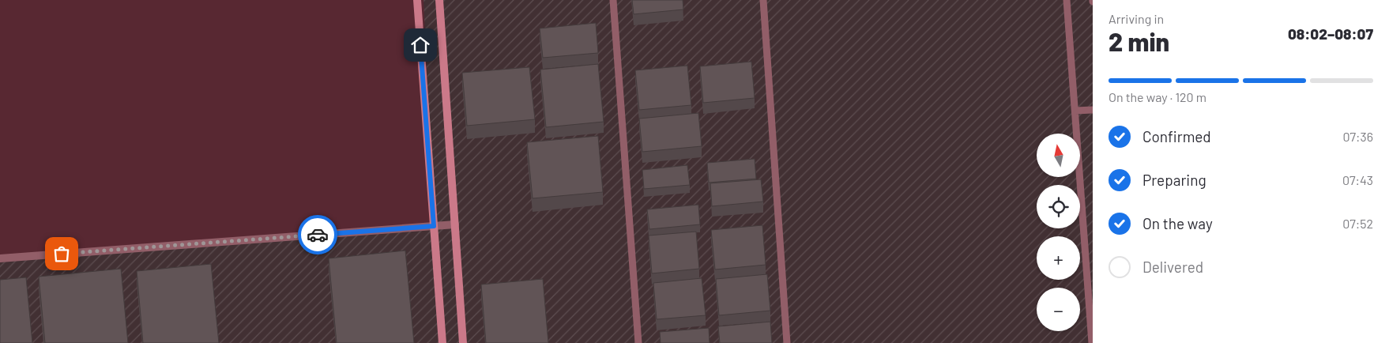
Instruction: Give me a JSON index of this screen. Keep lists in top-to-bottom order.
{
  "north": "top",
  "page": {
    "heading": ["2 min", "Arriving in", "08:02–08:07"],
    "bar": "On the way · 120 m",
    "list": [
      ["Confirmed", "07:36"],
      ["Preparing", "07:43"],
      ["On the way", "07:52"],
      "Delivered"
    ],
    "map_buttons": ["+", "−"]
  }
}
